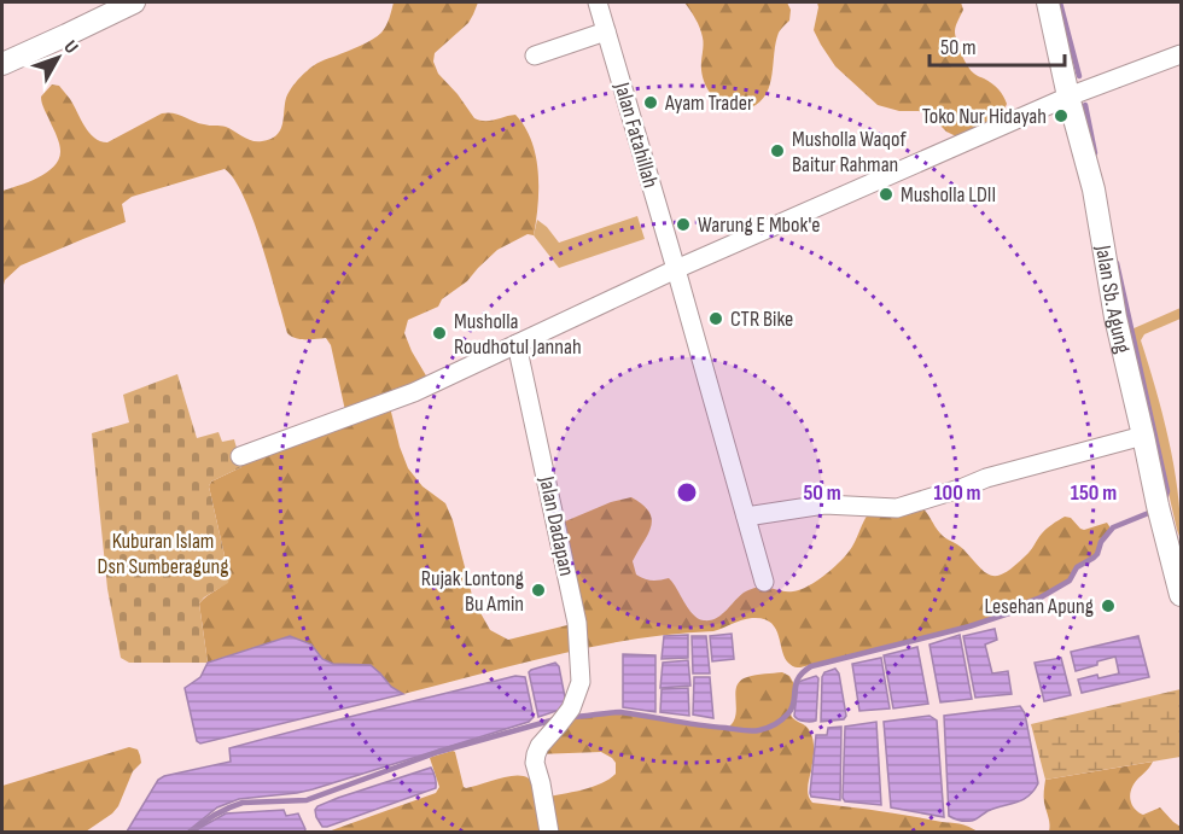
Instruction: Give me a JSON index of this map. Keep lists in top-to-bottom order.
{
  "streets": {
    "street": ["Jalan Fatahillah", "Jalan Sb. Agung", "Jalan Dadapan"]
  },
  "parks": ["Kuburan Islam Dsn Sumberagung"],
  "places": [
    "Ayam Trader",
    "Toko Nur Hidayah",
    "Musholla Waqof Baitur Rahman",
    "Musholla LDII",
    "Warung E Mbok'e",
    "CTR Bike",
    "Musholla Roudhotul Jannah",
    "Rujak Lontong Bu Amin",
    "Lesehan Apung"
  ],
  "scale_bar": "50 m",
  "north": "top right",
  "rings": ["50 m", "100 m", "150 m"]
}
